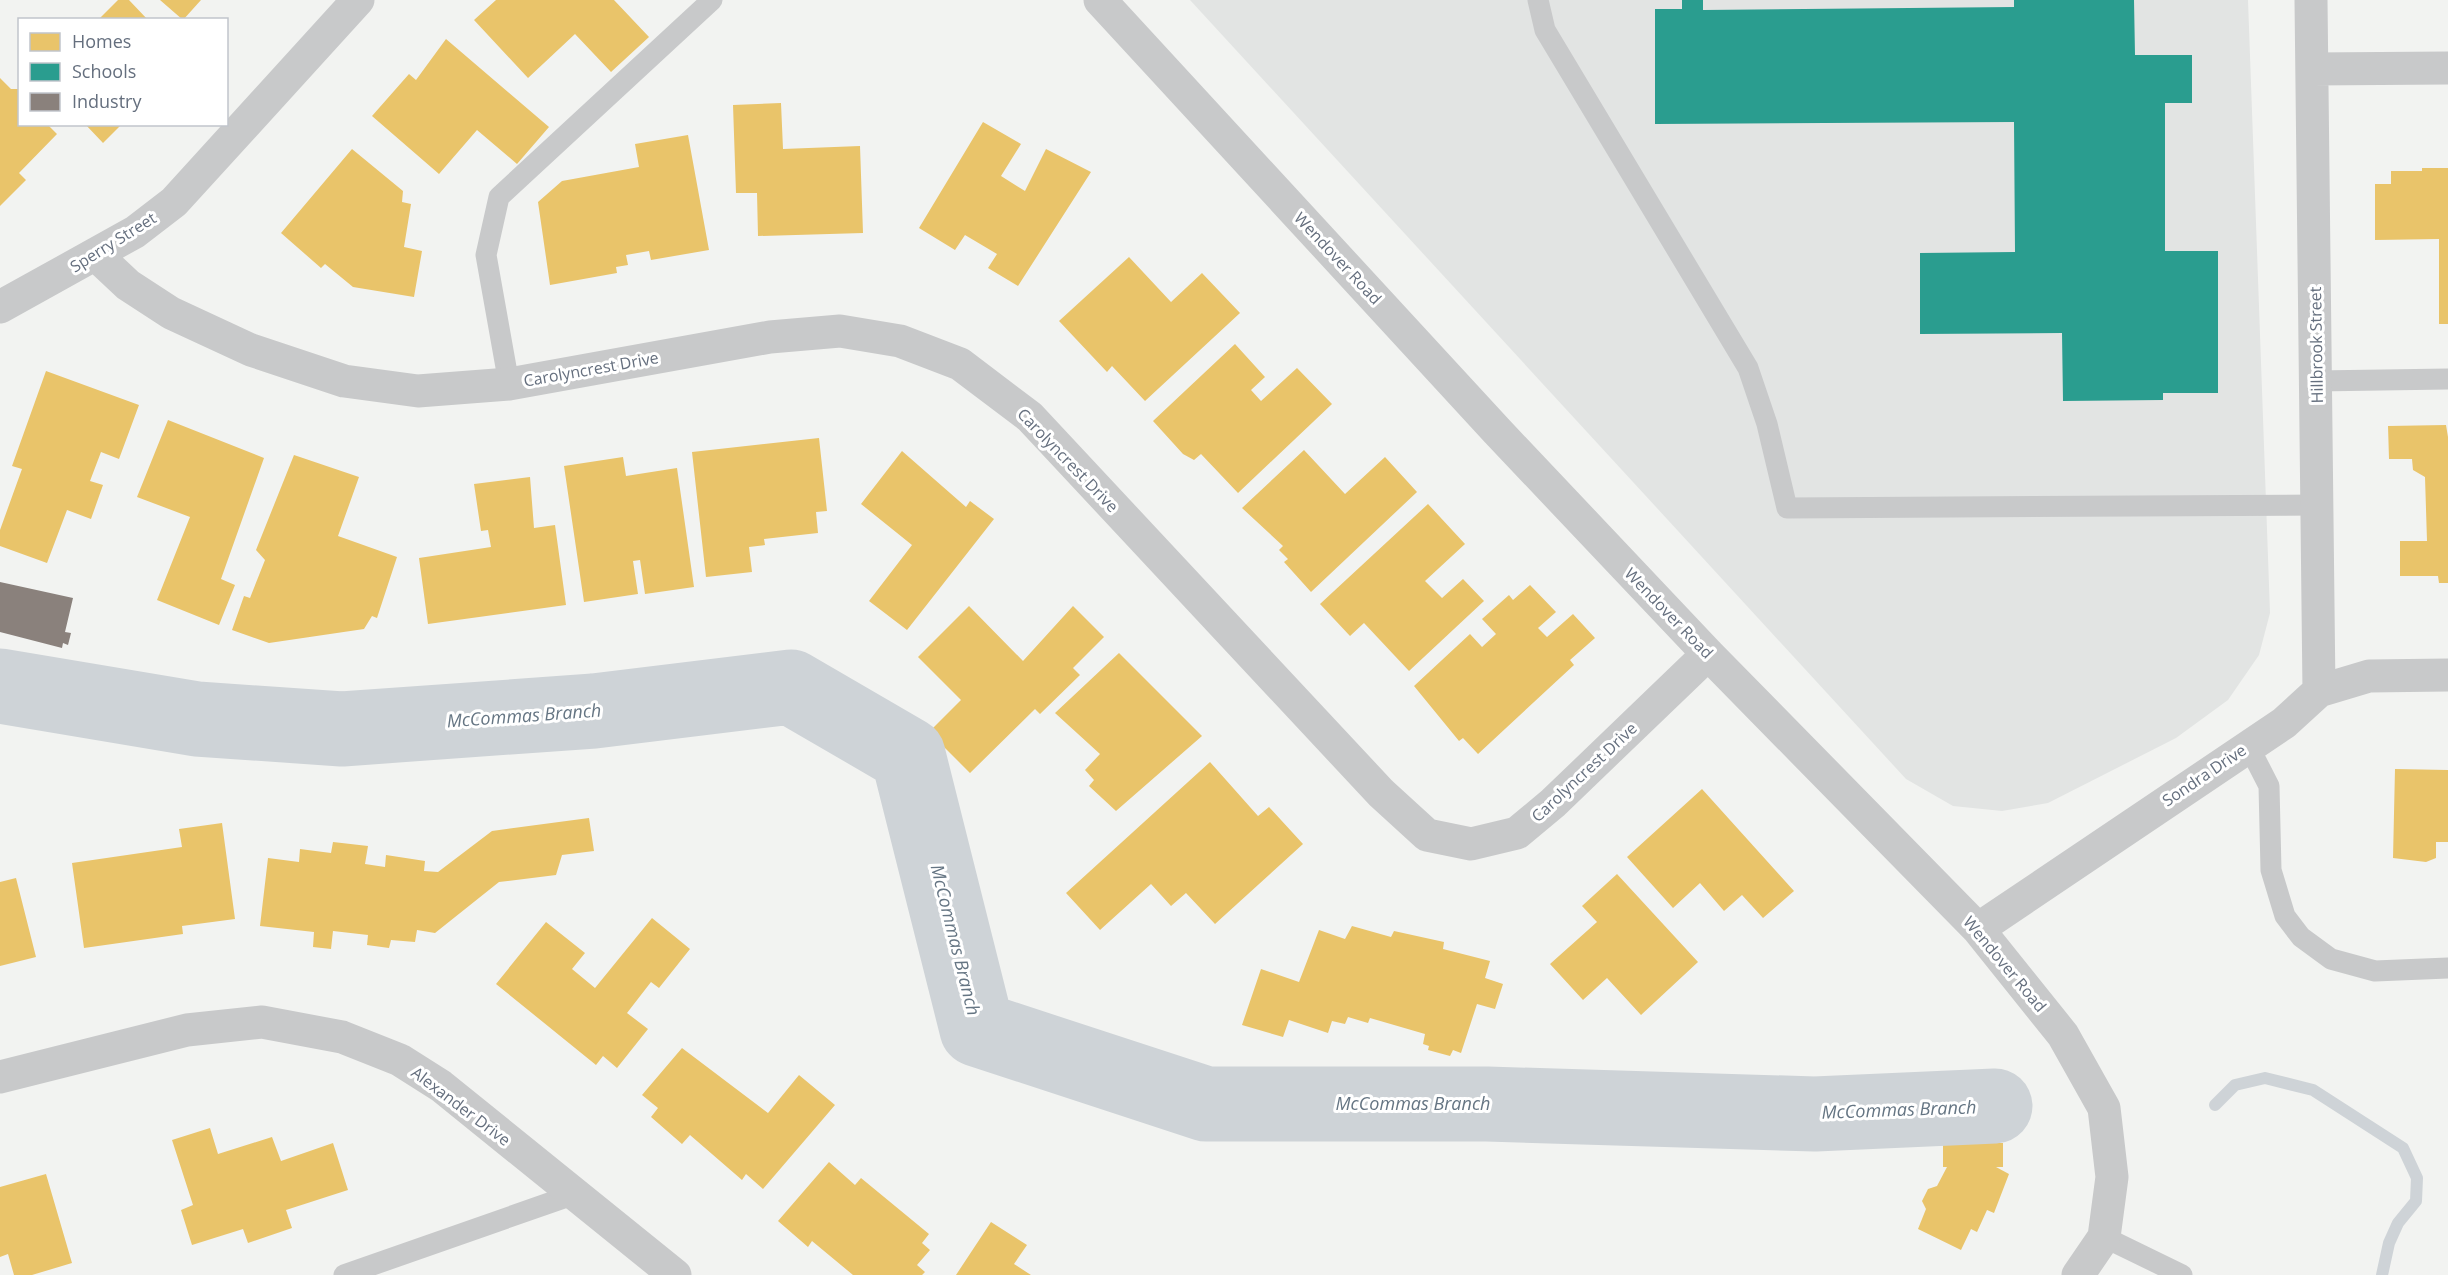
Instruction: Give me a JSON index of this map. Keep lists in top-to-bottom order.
{
  "streets": {
    "street": [
      "Sperry Street",
      "Wendover Road",
      "Hillbrook Street",
      "Carolyncrest Drive",
      "Sondra Drive",
      "Alexander Drive"
    ]
  },
  "crossings": [
    ["Sperry Street", "Carolyncrest Drive"],
    ["Wendover Road", "Carolyncrest Drive"],
    ["Wendover Road", "Sondra Drive"],
    ["Hillbrook Street", "Sondra Drive"]
  ],
  "water": ["McCommas Branch"],
  "legend": ["Homes", "Schools", "Industry"]
}
